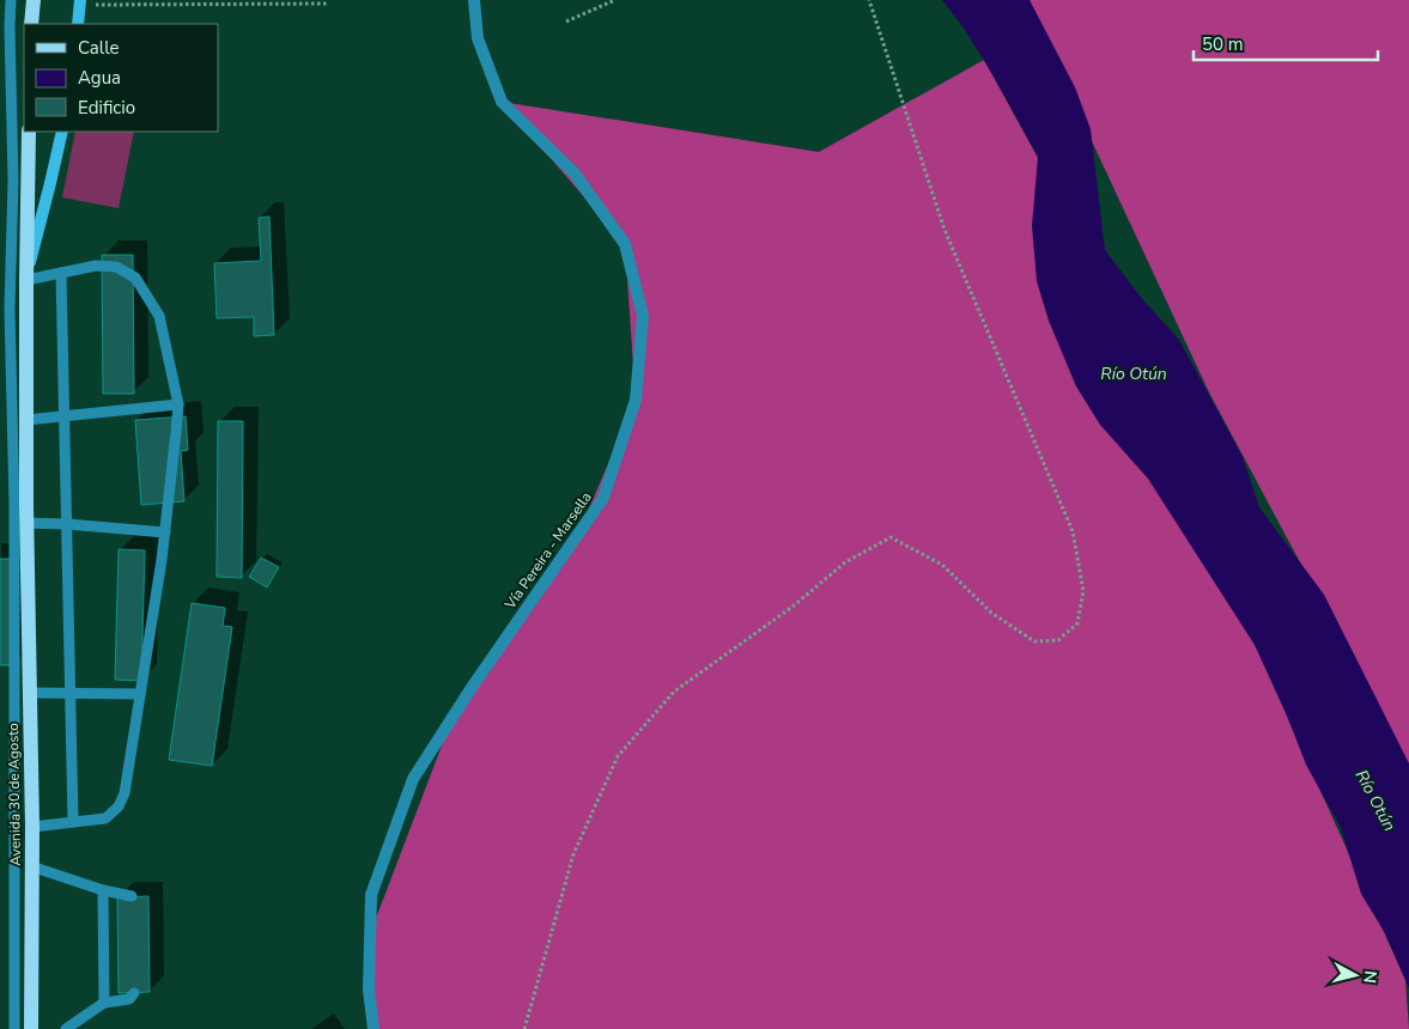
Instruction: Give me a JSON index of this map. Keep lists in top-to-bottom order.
{
  "streets": {
    "main road": ["Avenida 30 de Agosto"],
    "street": ["Vía Pereira - Marsella"]
  },
  "water": ["Río Otún"],
  "legend": ["Calle", "Agua", "Edificio"],
  "scale_bar": "50 m",
  "north": "right"
}
